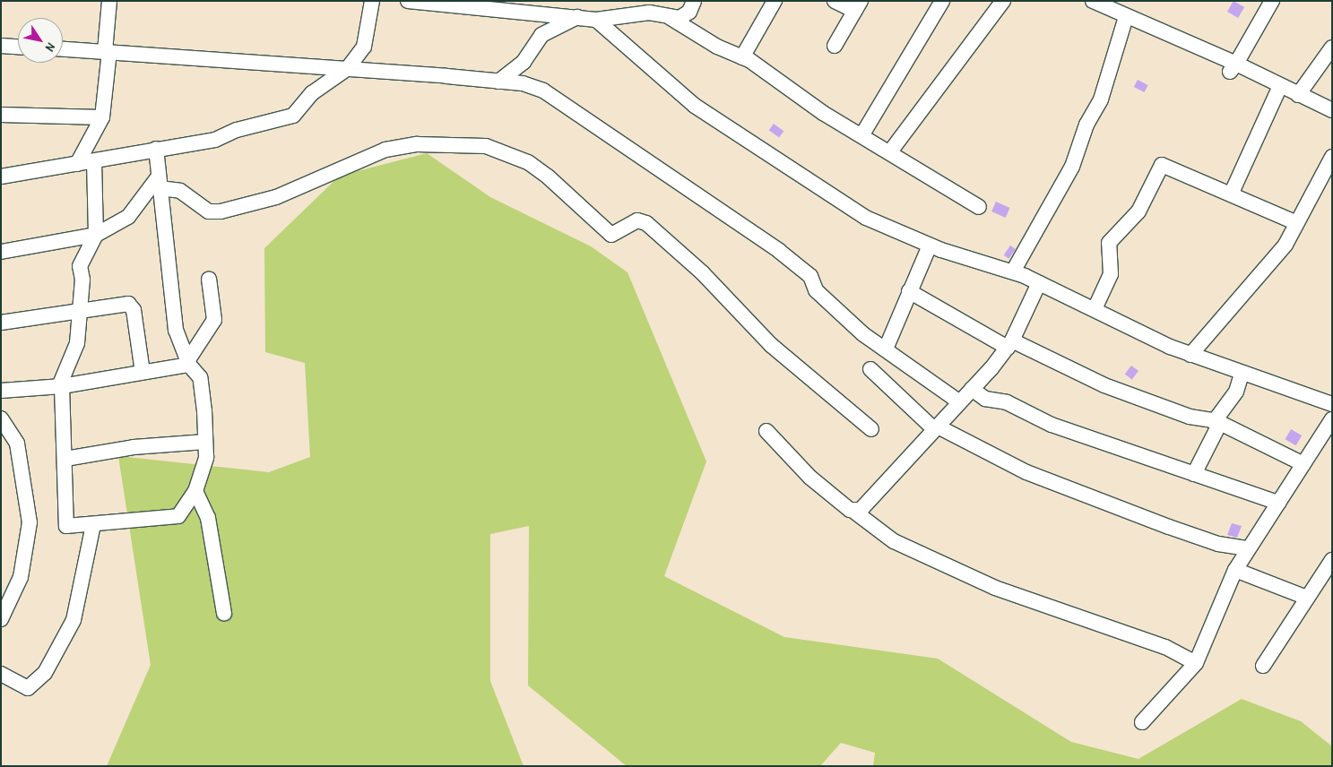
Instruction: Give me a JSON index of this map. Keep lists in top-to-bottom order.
{
  "north": "bottom right"
}
